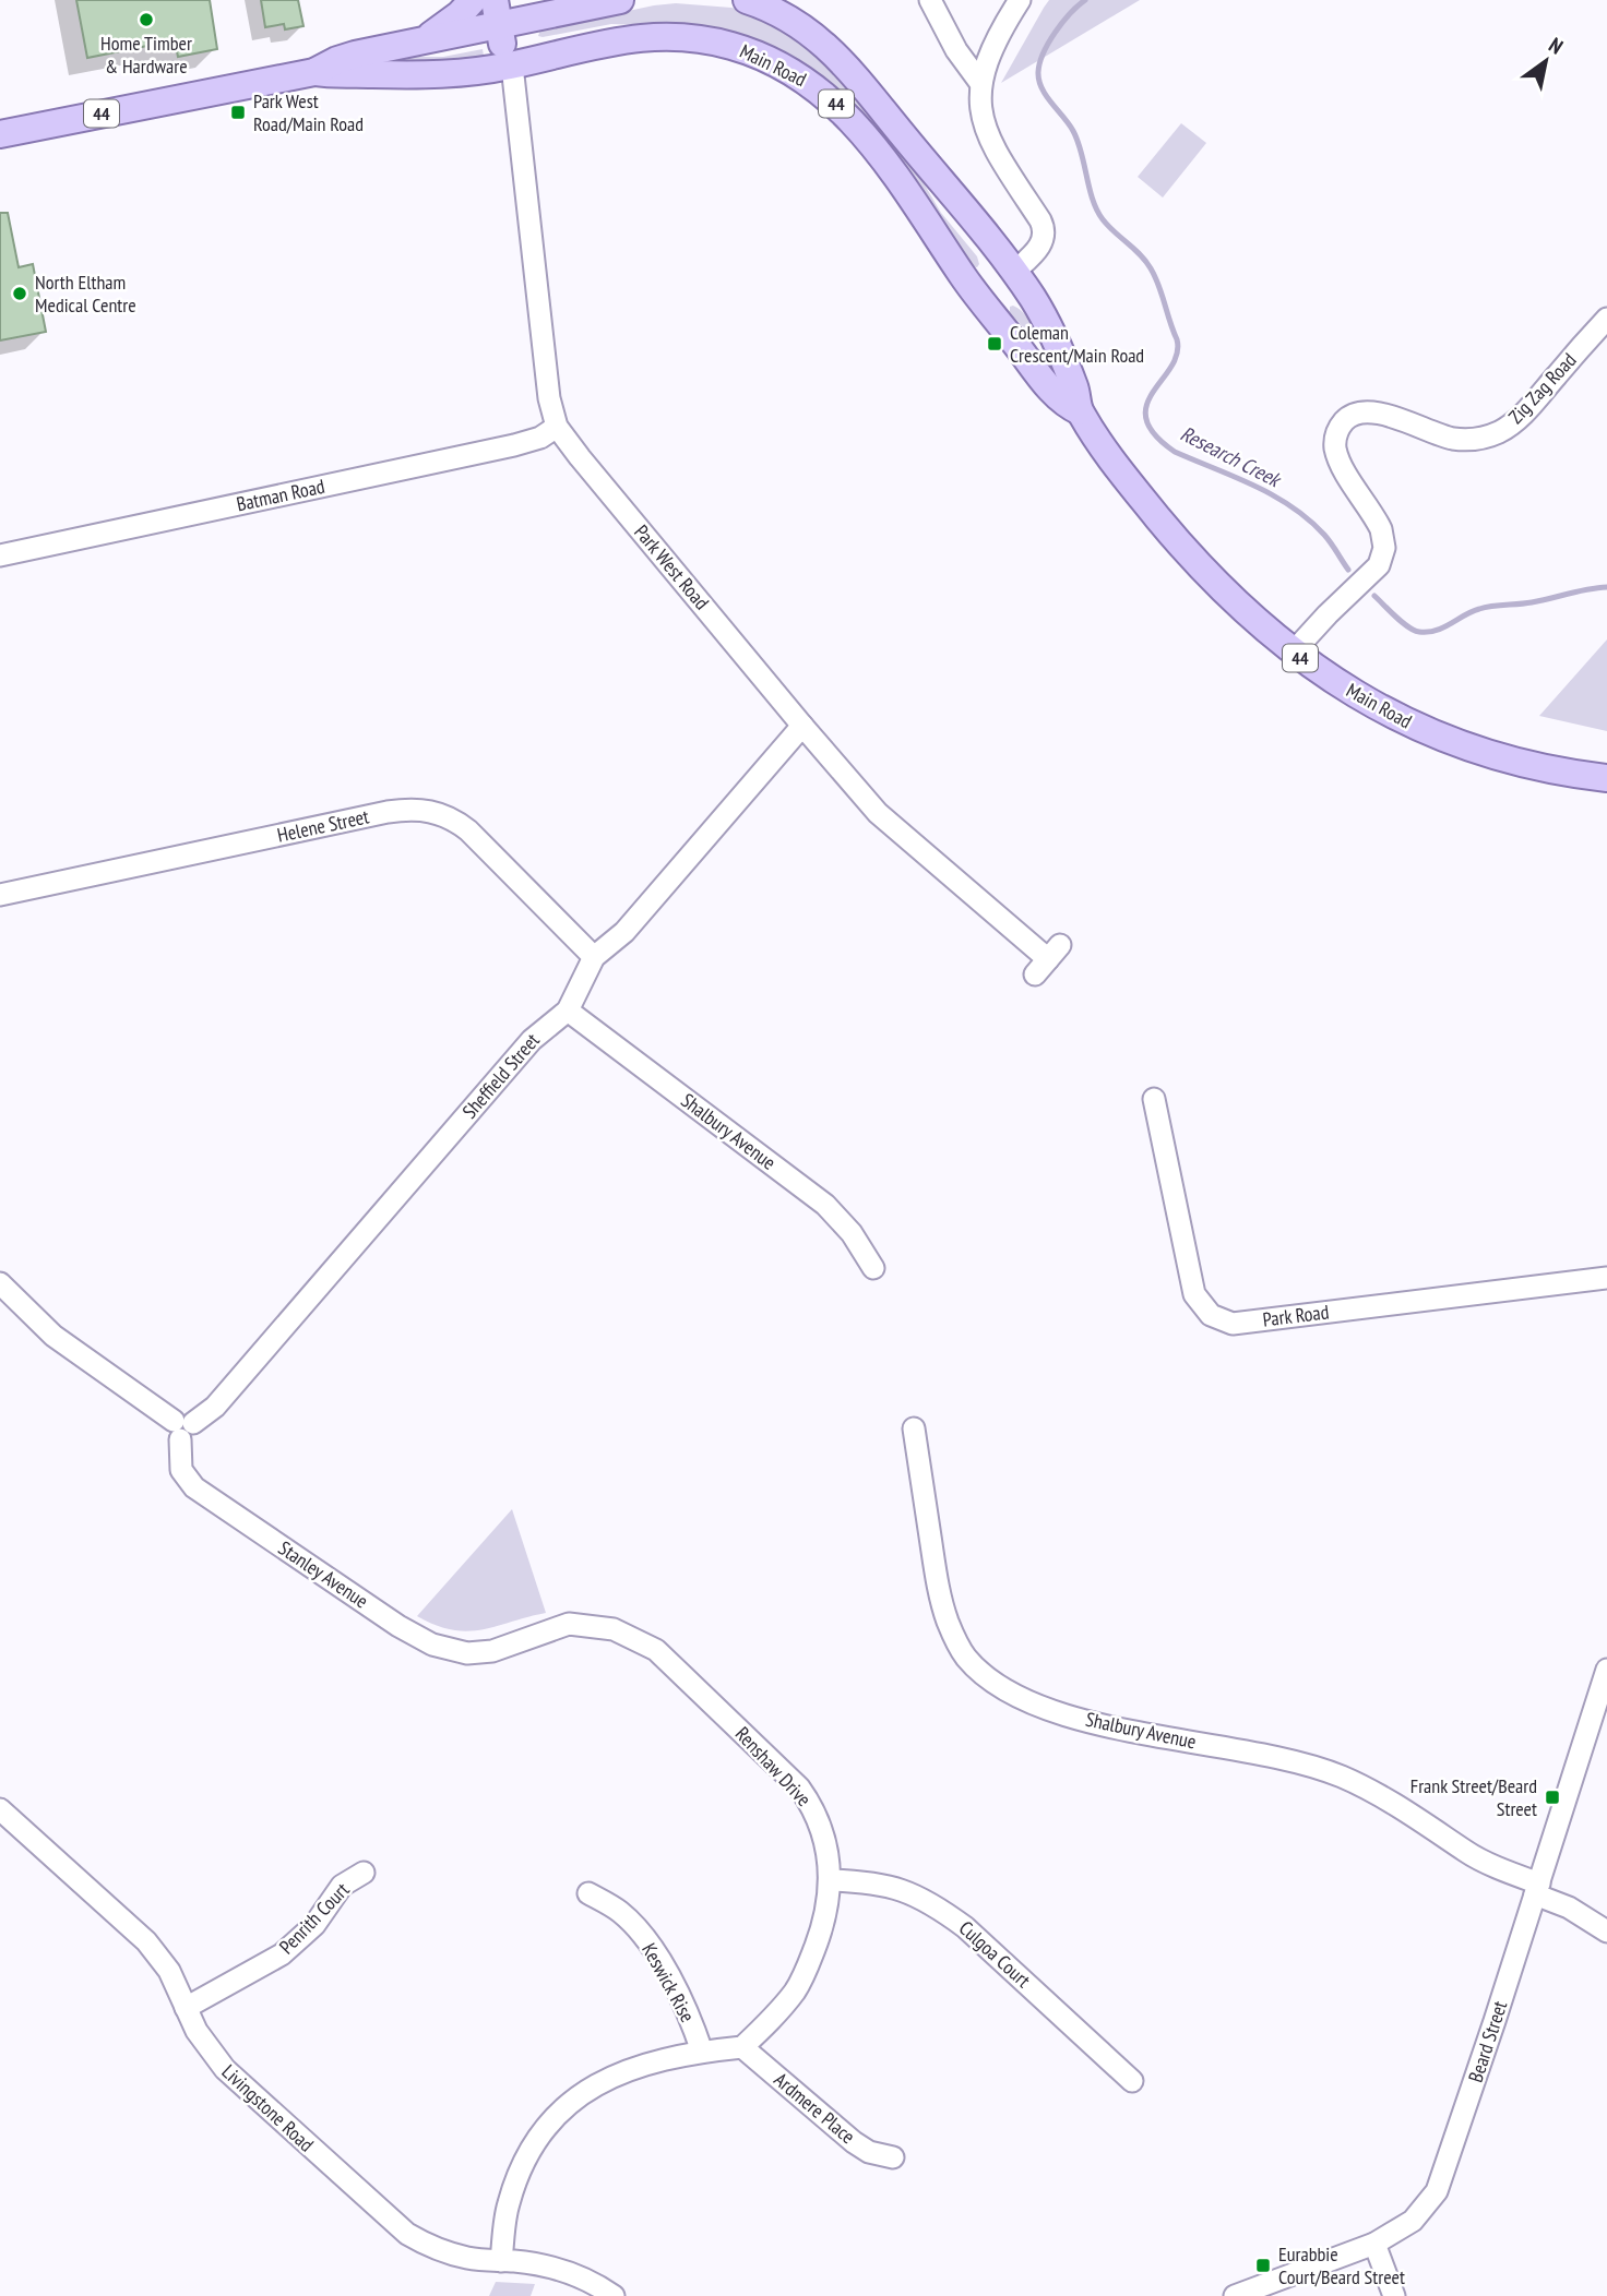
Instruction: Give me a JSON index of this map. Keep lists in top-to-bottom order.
{
  "streets": {
    "main road": ["Main Road", "44"],
    "street": [
      "Zig Zag Road",
      "Batman Road",
      "Park West Road",
      "Helene Street",
      "Sheffield Street",
      "Shalbury Avenue",
      "Park Road",
      "Stanley Avenue",
      "Renshaw Drive",
      "Penrith Court",
      "Culgoa Court",
      "Keswick Rise",
      "Beard Street",
      "Livingstone Road",
      "Ardmere Place"
    ]
  },
  "crossings": [
    ["Main Road", "Zig Zag Road"],
    ["Main Road", "Park West Road"],
    ["Batman Road", "Park West Road"],
    ["Park West Road", "Sheffield Street"],
    ["Helene Street", "Sheffield Street"],
    ["Sheffield Street", "Shalbury Avenue"],
    ["Sheffield Street", "Stanley Avenue"],
    ["Shalbury Avenue", "Beard Street"],
    ["Stanley Avenue", "Renshaw Drive"],
    ["Renshaw Drive", "Culgoa Court"],
    ["Renshaw Drive", "Ardmere Place"],
    ["Penrith Court", "Livingstone Road"]
  ],
  "water": ["Research Creek"],
  "places": {
    "other": ["Home Timber & Hardware", "North Eltham Medical Centre"],
    "transit": [
      "Park West Road/Main Road",
      "Coleman Crescent/Main Road",
      "Frank Street/Beard Street",
      "Eurabbie Court/Beard Street"
    ]
  },
  "north": "top right"
}
